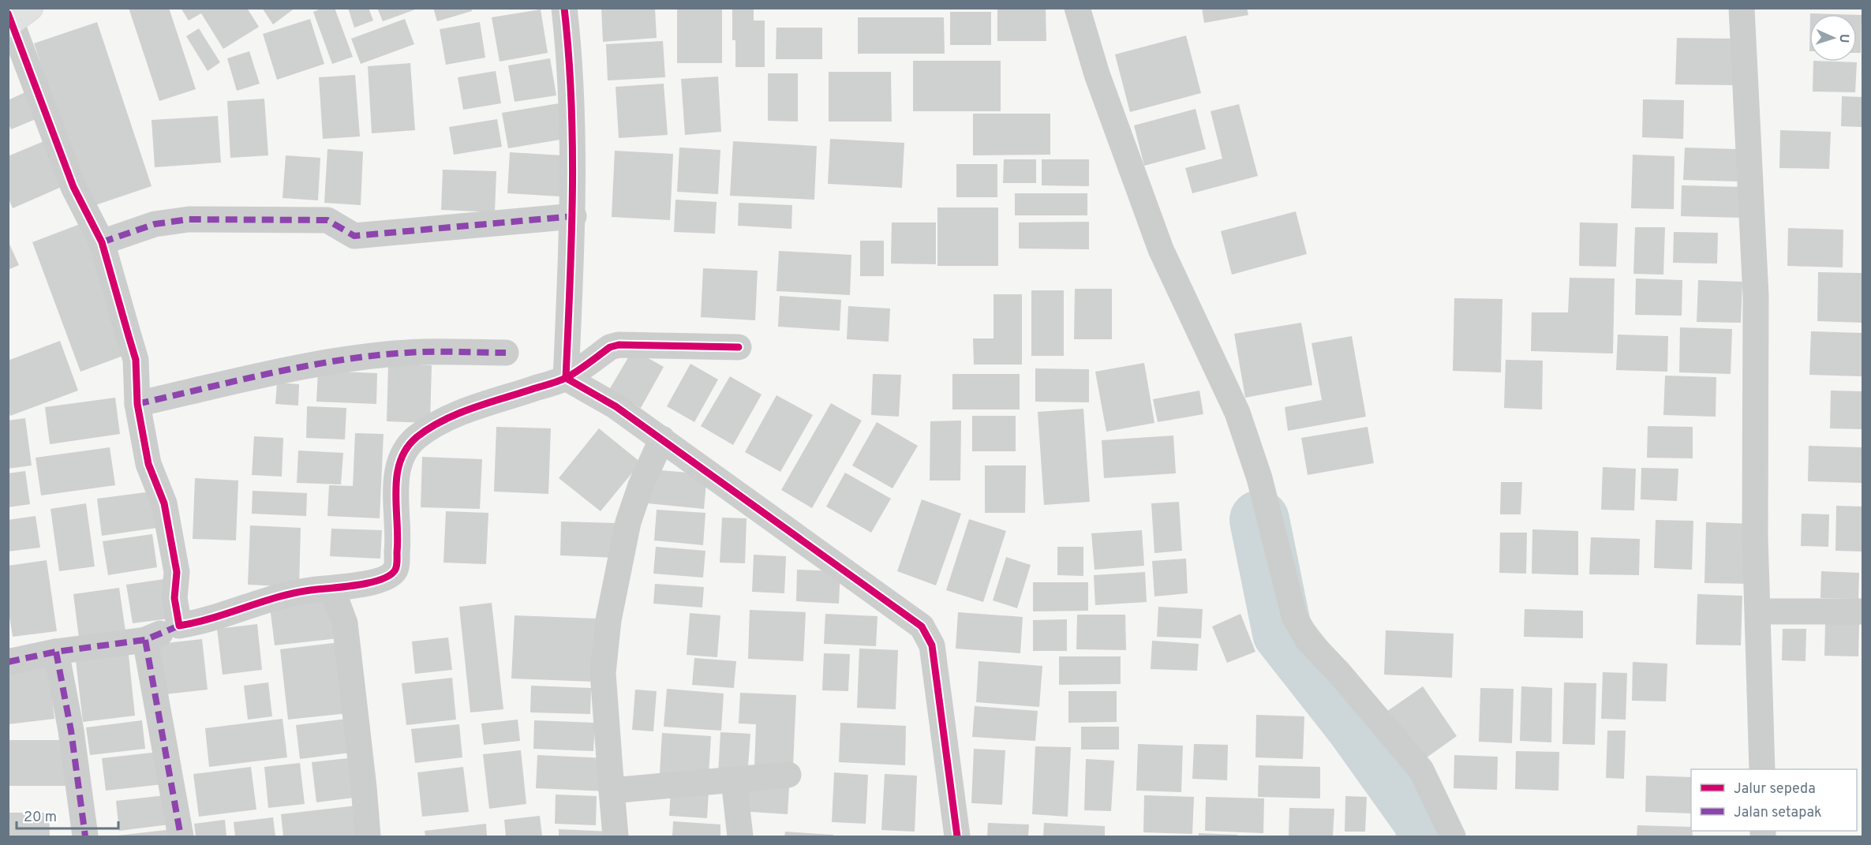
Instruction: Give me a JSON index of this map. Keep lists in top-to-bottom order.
{
  "legend": ["Jalur sepeda", "Jalan setapak"],
  "scale_bar": "20 m",
  "north": "right"
}
